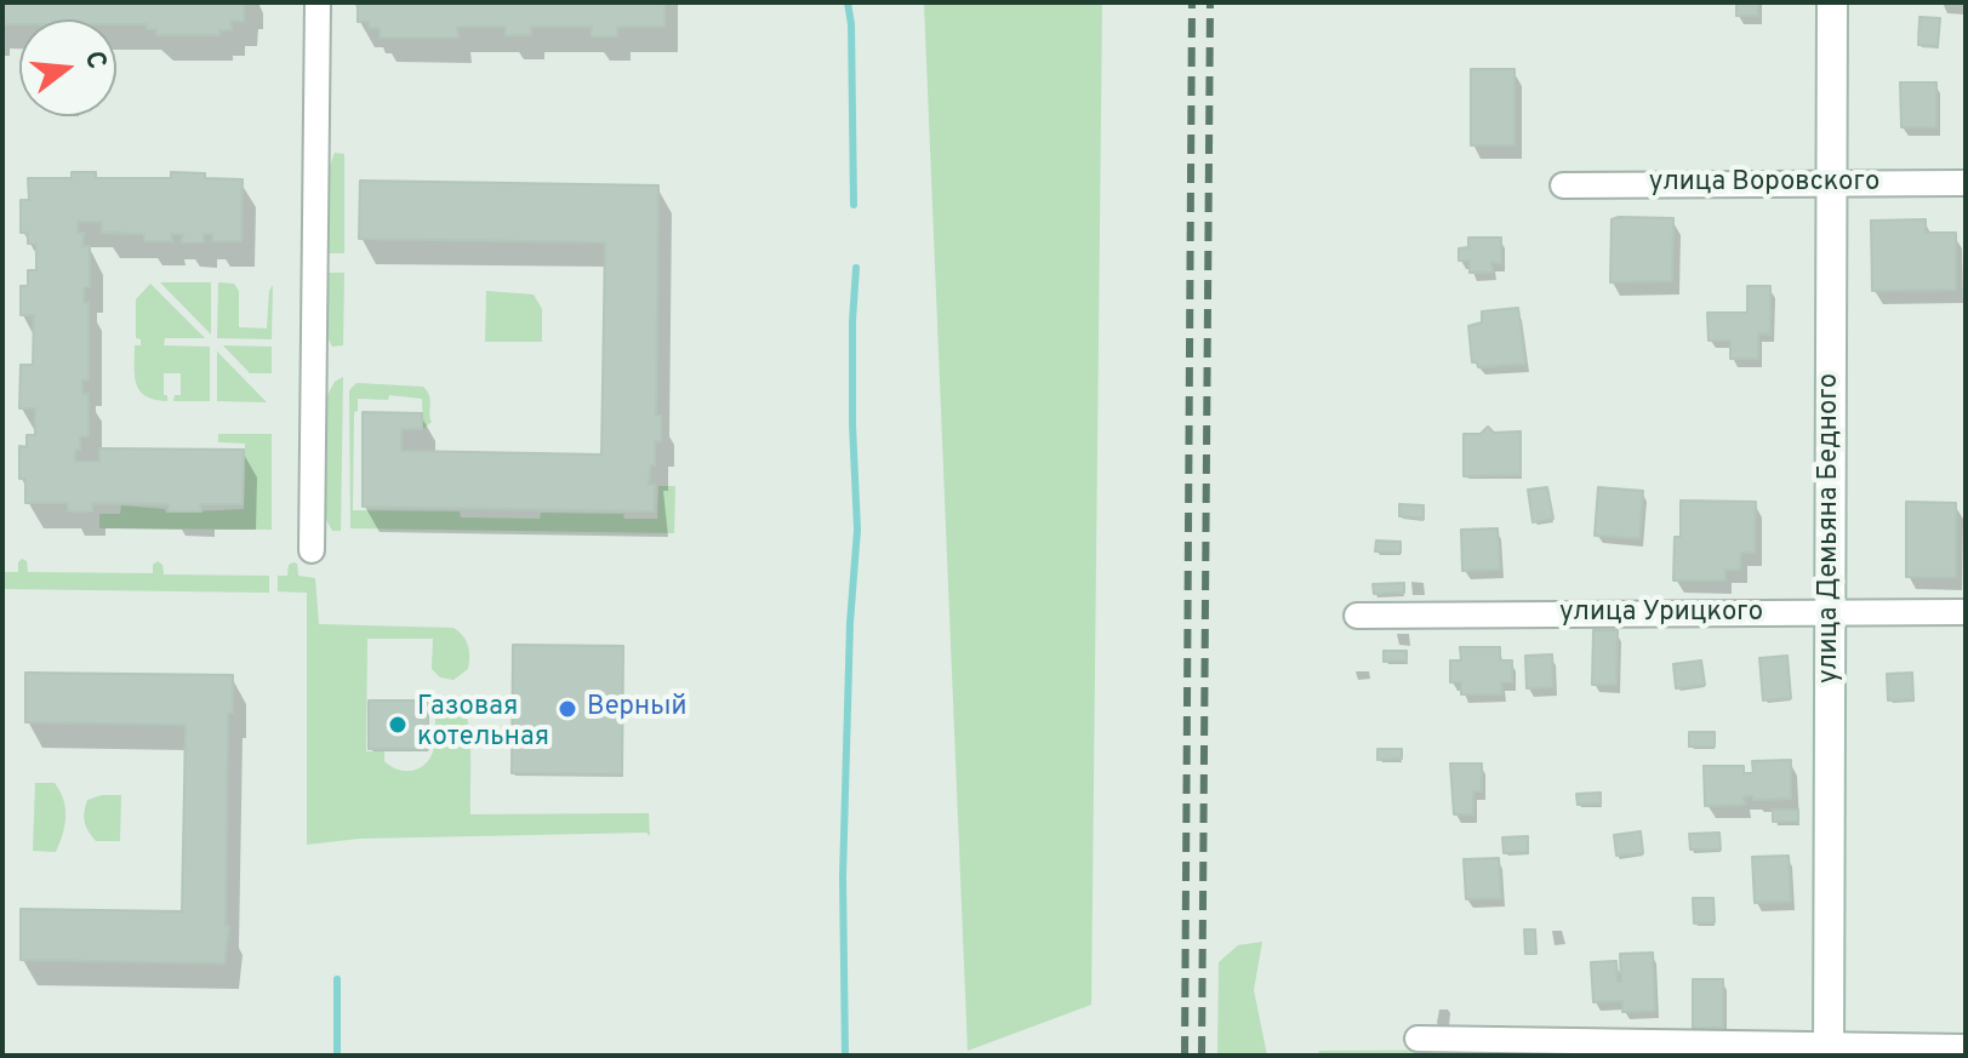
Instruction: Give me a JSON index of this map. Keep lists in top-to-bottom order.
{
  "streets": {
    "street": ["улица Воровского", "улица Демьяна Бедного", "улица Урицкого"]
  },
  "crossings": [
    ["улица Воровского", "улица Демьяна Бедного"],
    ["улица Демьяна Бедного", "улица Урицкого"]
  ],
  "places": ["Верный", "Газовая котельная"],
  "north": "right"
}
